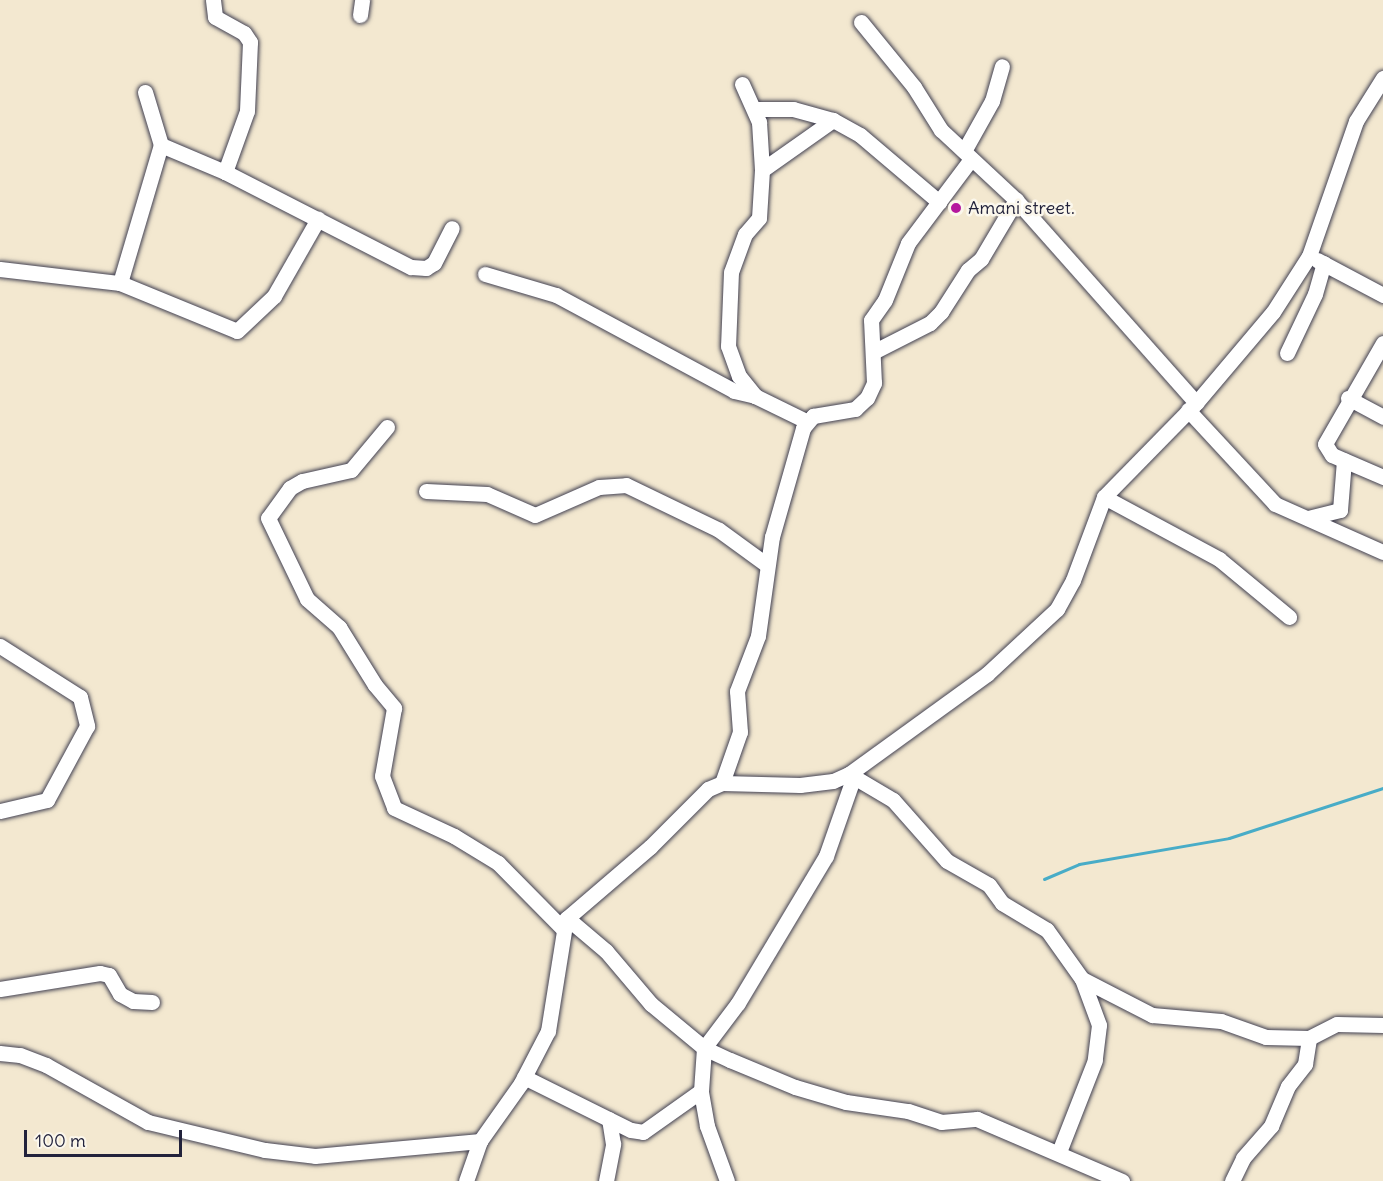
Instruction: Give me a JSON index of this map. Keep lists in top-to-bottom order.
{
  "places": ["Amani street."],
  "scale_bar": "100 m"
}
